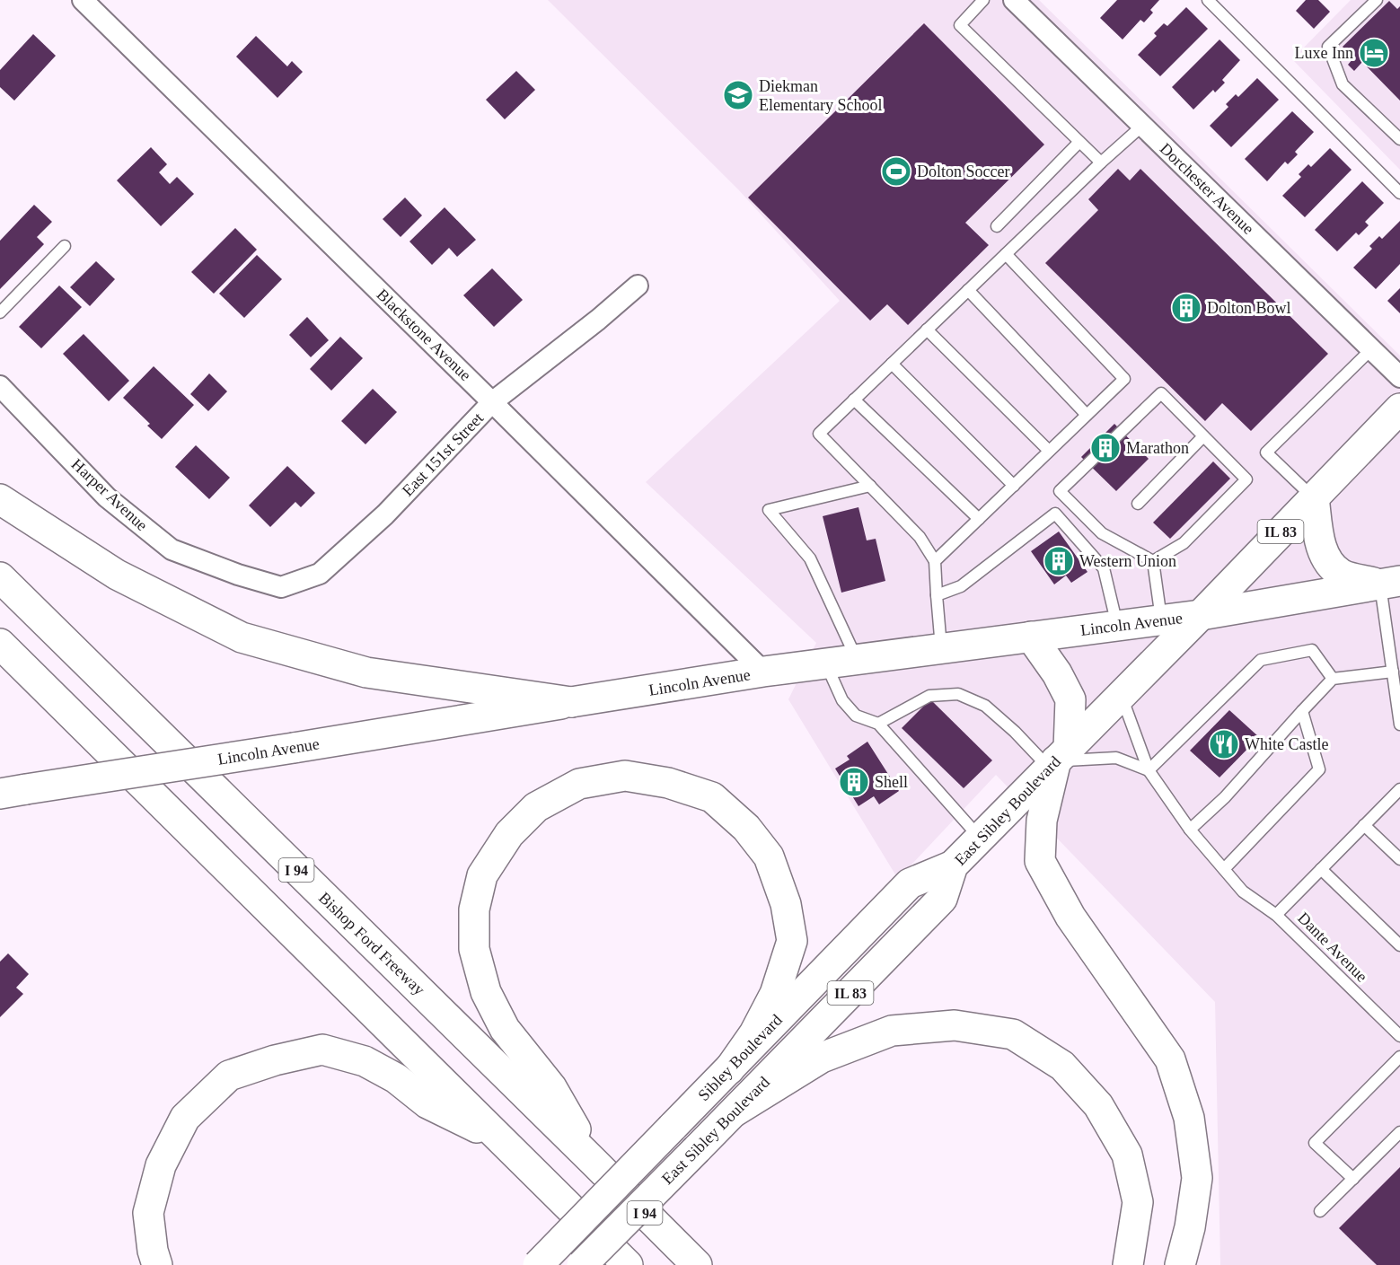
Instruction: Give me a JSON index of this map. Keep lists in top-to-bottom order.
{
  "streets": {
    "main road": [
      "IL 83",
      "Lincoln Avenue",
      "East Sibley Boulevard",
      "I 94",
      "Bishop Ford Freeway",
      "Sibley Boulevard"
    ],
    "street": [
      "Dorchester Avenue",
      "Blackstone Avenue",
      "East 151st Street",
      "Harper Avenue"
    ],
    "lane": ["Dante Avenue"]
  },
  "crossings": [
    ["Blackstone Avenue", "East 151st Street"],
    ["Blackstone Avenue", "Lincoln Avenue"],
    ["East 151st Street", "Harper Avenue"],
    ["Lincoln Avenue", "East Sibley Boulevard"],
    ["East Sibley Boulevard", "Sibley Boulevard"]
  ],
  "places": {
    "hotel": ["Luxe Inn"],
    "school or university": ["Diekman Elementary School"],
    "sports": ["Dolton Soccer"],
    "building": [
      "Dolton Bowl",
      "Marathon",
      "Western Union",
      "Shell"
    ],
    "restaurant": ["White Castle"]
  }
}
